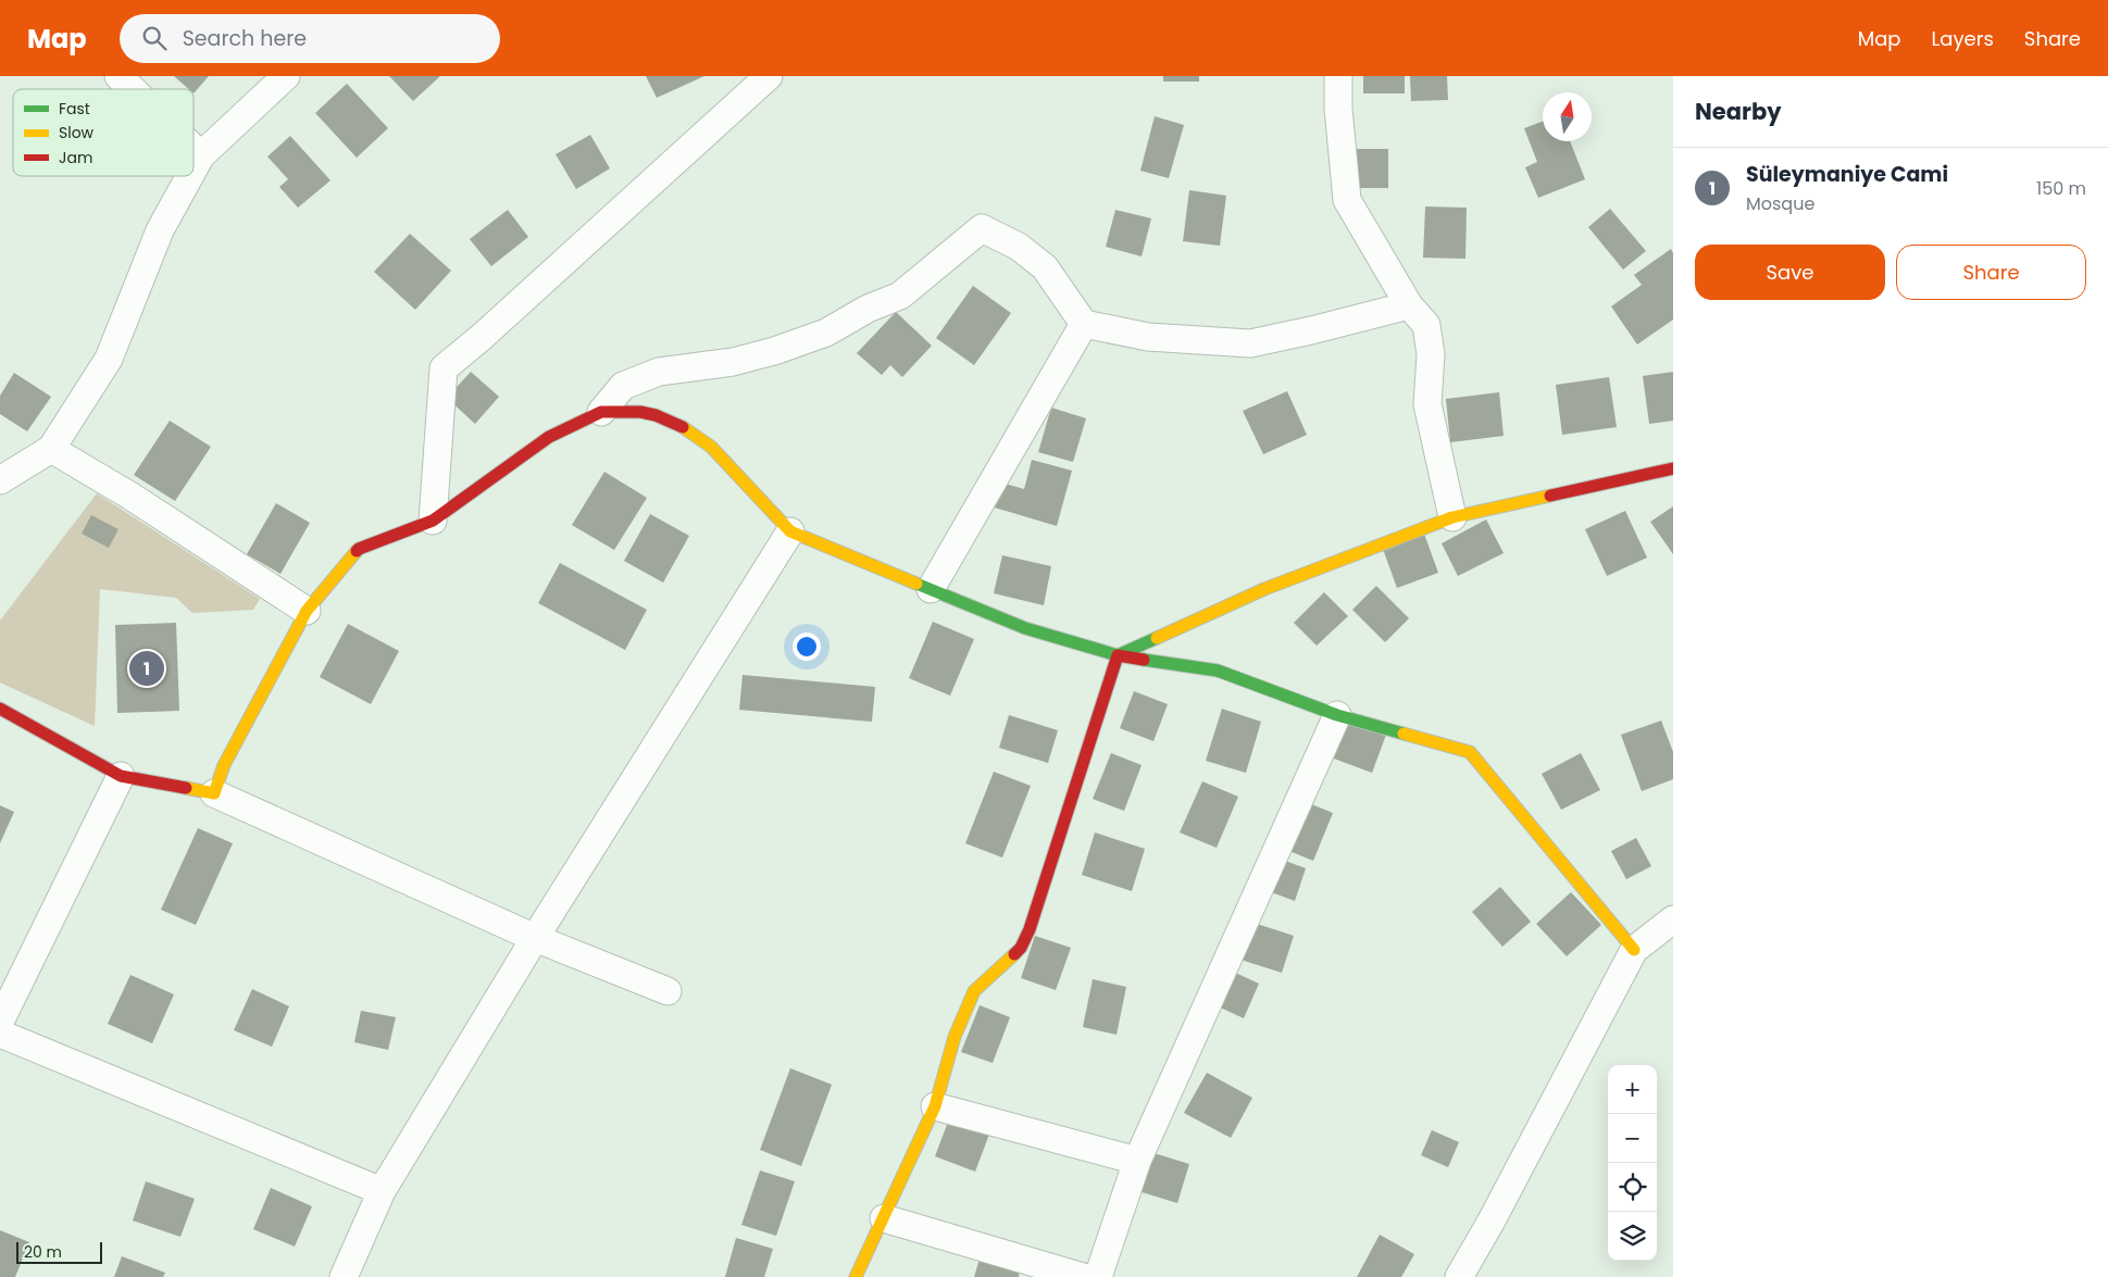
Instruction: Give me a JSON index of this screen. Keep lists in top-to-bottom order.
{
  "legend": ["Fast", "Slow", "Jam"],
  "scale_bar": "20 m",
  "north": "top",
  "page": {
    "header": "Map",
    "search": "Search here",
    "nav": ["Map", "Layers", "Share"],
    "heading": "Nearby",
    "list": [
      {
        "mark": "1",
        "name": "Süleymaniye Cami",
        "note": "Mosque",
        "value": "150 m"
      }
    ],
    "buttons": ["Save", "Share"],
    "pins": "1",
    "map_buttons": ["+", "−"],
    "scale": "20 m"
  }
}
